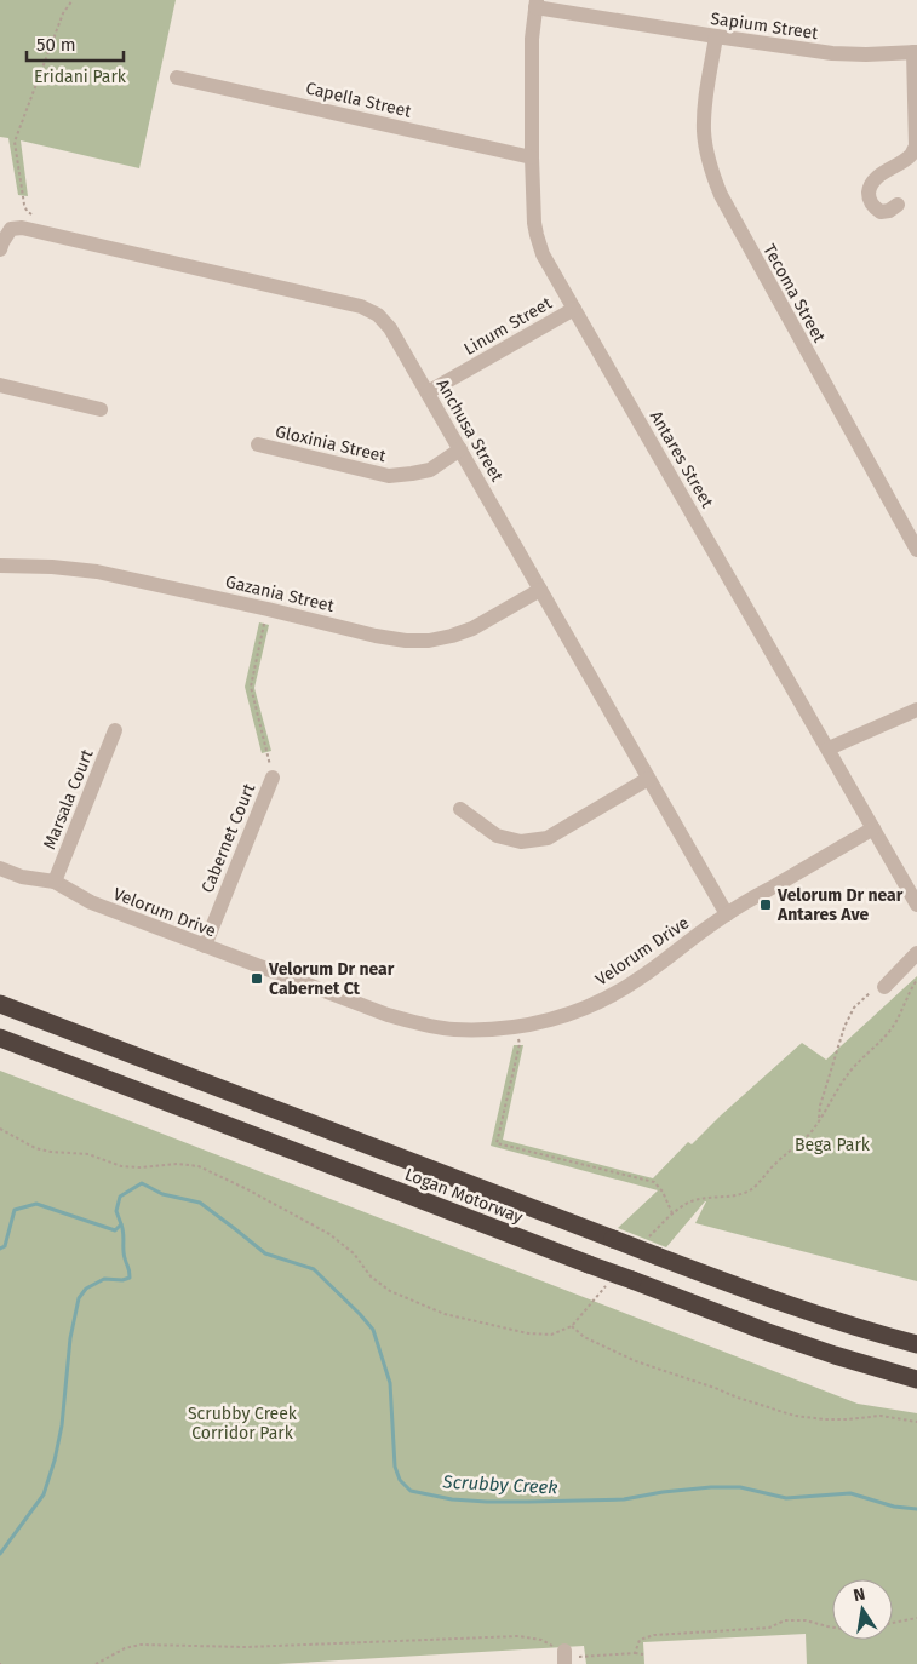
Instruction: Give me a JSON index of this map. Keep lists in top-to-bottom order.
{
  "streets": {
    "highway": ["Logan Motorway"],
    "street": [
      "Sapium Street",
      "Capella Street",
      "Tecoma Street",
      "Linum Street",
      "Anchusa Street",
      "Gloxinia Street",
      "Antares Street",
      "Gazania Street",
      "Marsala Court",
      "Cabernet Court",
      "Velorum Drive"
    ]
  },
  "crossings": [
    ["Sapium Street", "Tecoma Street"],
    ["Sapium Street", "Antares Street"],
    ["Capella Street", "Antares Street"],
    ["Linum Street", "Anchusa Street"],
    ["Linum Street", "Antares Street"],
    ["Anchusa Street", "Gloxinia Street"],
    ["Anchusa Street", "Gazania Street"],
    ["Anchusa Street", "Velorum Drive"],
    ["Antares Street", "Velorum Drive"],
    ["Marsala Court", "Velorum Drive"],
    ["Cabernet Court", "Velorum Drive"]
  ],
  "water": ["Scrubby Creek"],
  "parks": ["Eridani Park", "Bega Park", "Scrubby Creek Corridor Park"],
  "places": {
    "transit": ["Velorum Dr near Antares Ave", "Velorum Dr near Cabernet Ct"]
  },
  "scale_bar": "50 m",
  "north": "top"
}
